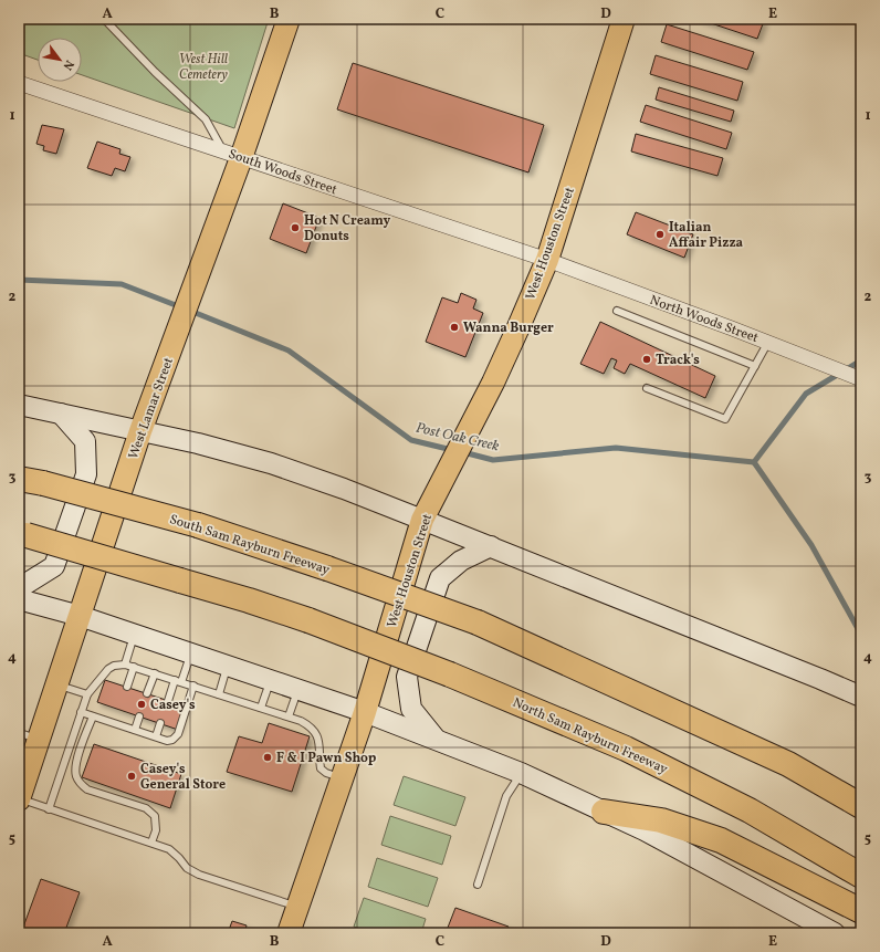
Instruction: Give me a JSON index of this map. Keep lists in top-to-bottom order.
{
  "streets": {
    "highway": ["South Sam Rayburn Freeway", "North Sam Rayburn Freeway"],
    "main road": ["West Houston Street", "West Lamar Street"],
    "street": ["South Woods Street", "North Woods Street"]
  },
  "crossings": [
    ["South Woods Street", "West Houston Street"],
    ["South Woods Street", "North Woods Street"],
    ["South Woods Street", "West Lamar Street"],
    ["West Houston Street", "North Woods Street"]
  ],
  "water": ["Post Oak Creek"],
  "parks": ["West Hill Cemetery"],
  "places": [
    "Hot N Creamy Donuts",
    "Italian Affair Pizza",
    "Wanna Burger",
    "Track's",
    "Casey's",
    "F & I Pawn Shop",
    "Casey's General Store"
  ],
  "north": "bottom right",
  "grid": {
    "columns": [
      "A",
      "B",
      "C",
      "D",
      "E"
    ],
    "rows": [
      "1",
      "2",
      "3",
      "4",
      "5"
    ]
  }
}
